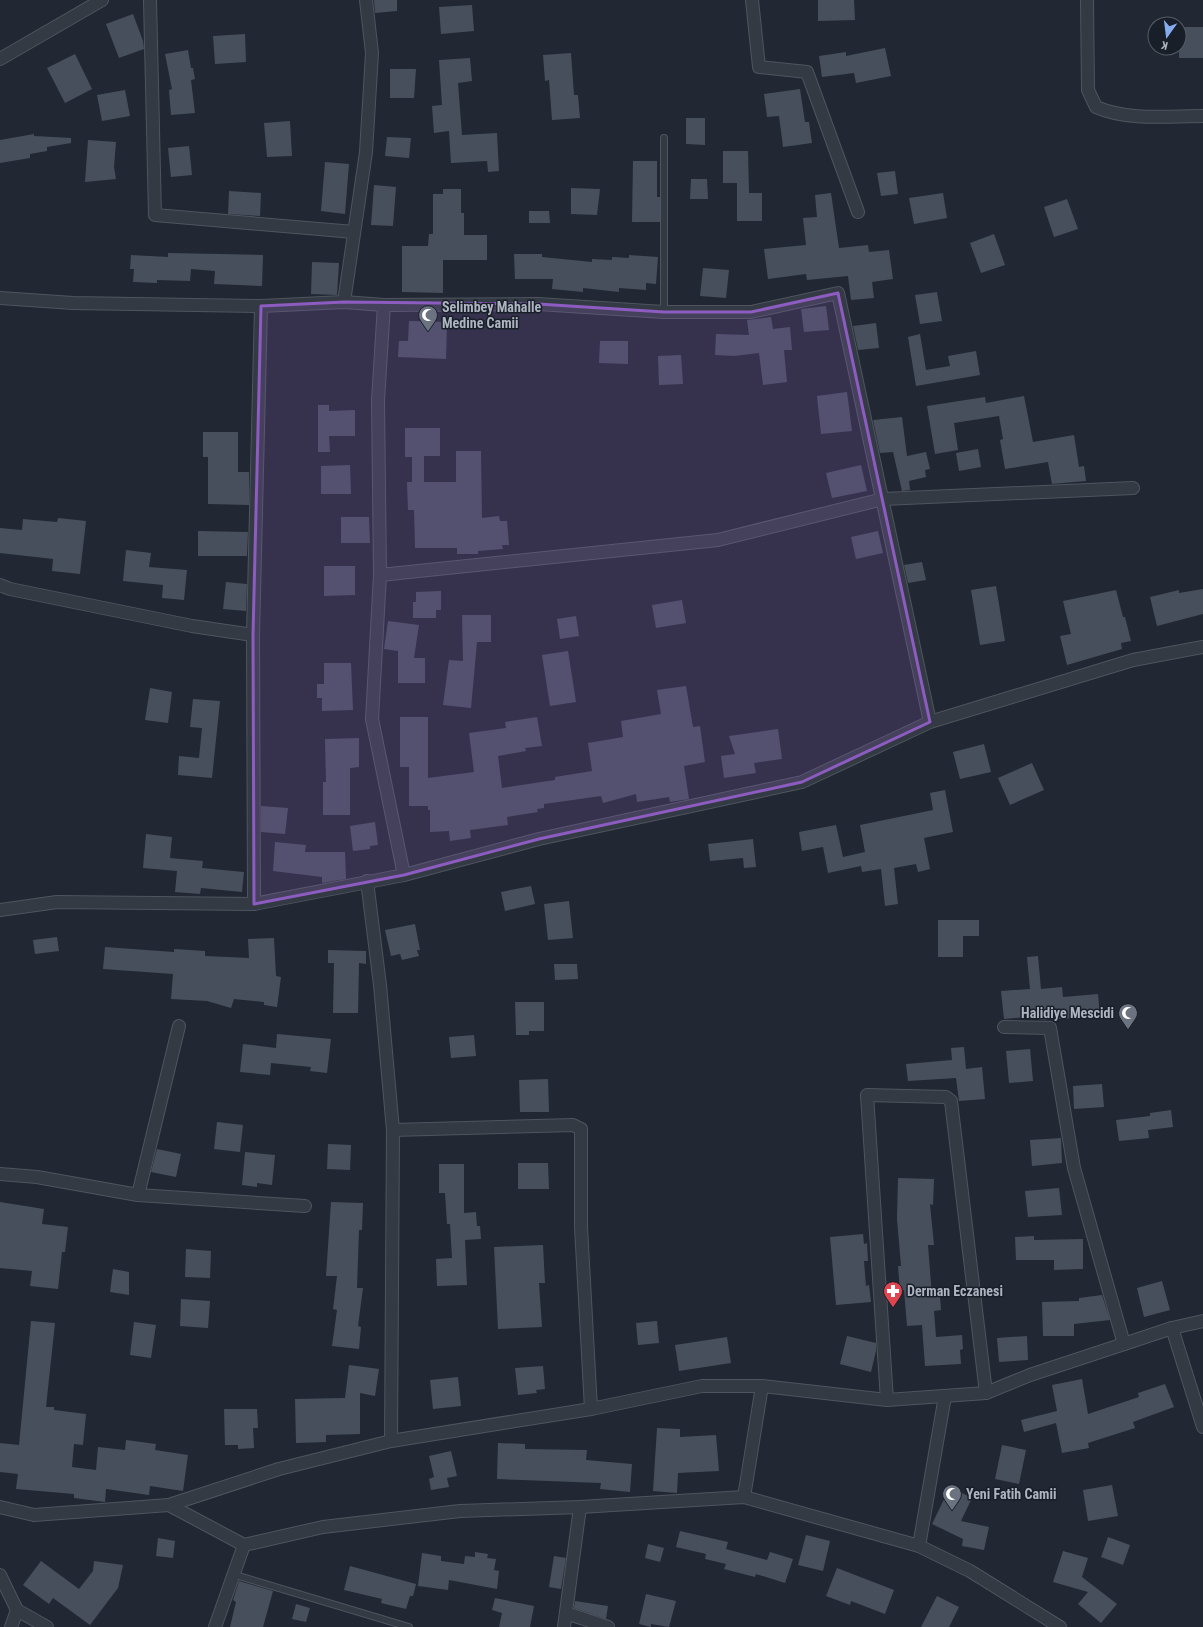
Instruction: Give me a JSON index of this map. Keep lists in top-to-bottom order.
{
  "places": {
    "mosque": ["Selimbey Mahalle Medine Camii", "Halidiye Mescidi", "Yeni Fatih Camii"],
    "pharmacy": ["Derman Eczanesi"]
  },
  "north": "bottom"
}
